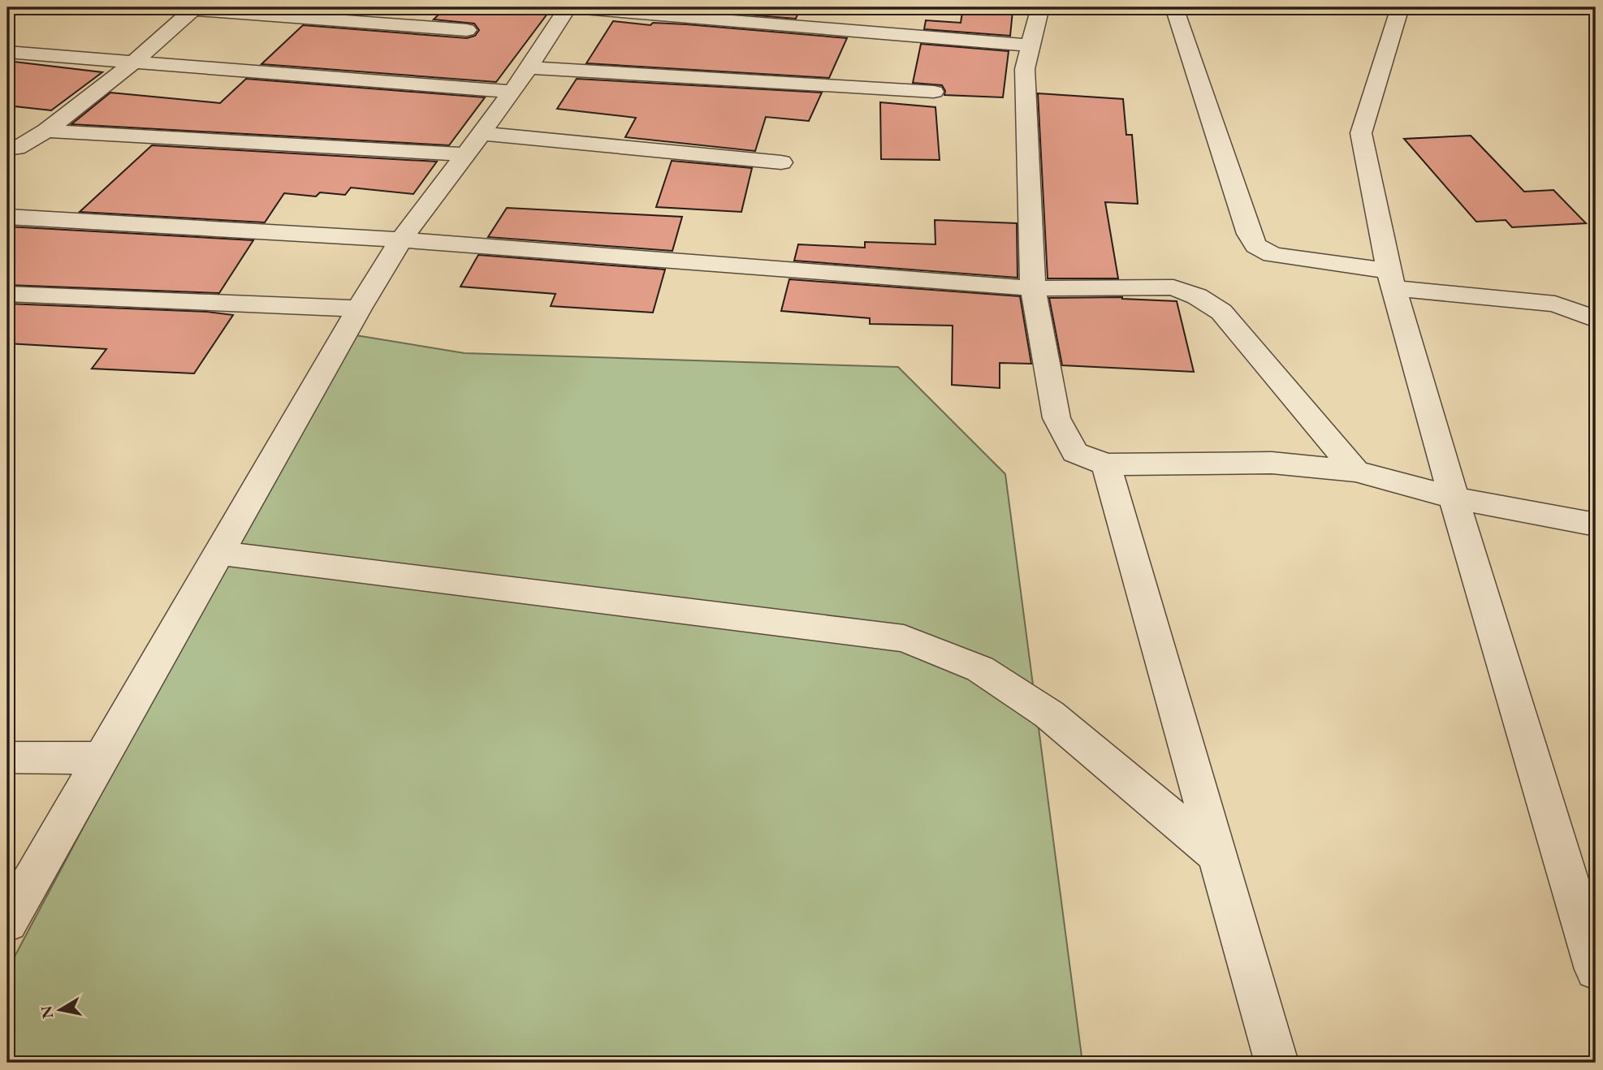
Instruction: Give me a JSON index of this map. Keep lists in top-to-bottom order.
{
  "north": "left"
}
